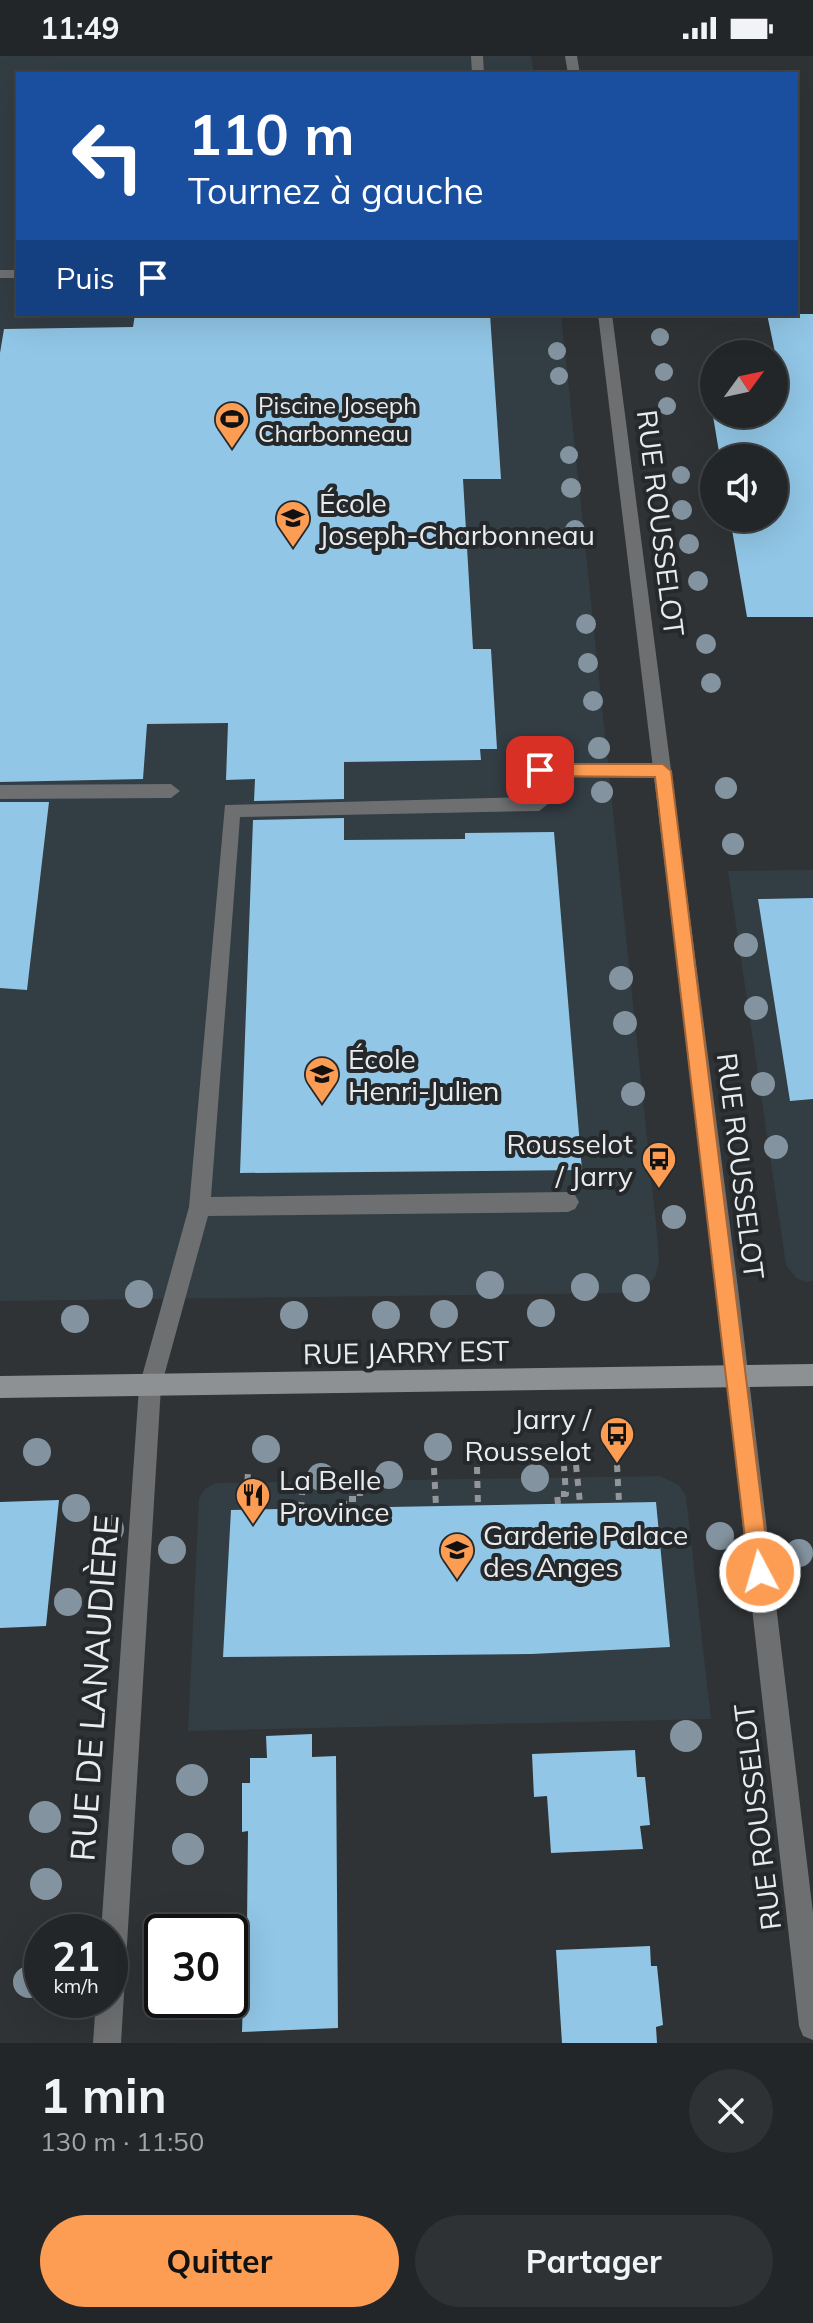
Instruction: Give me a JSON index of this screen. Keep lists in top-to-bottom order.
{
  "streets": {
    "main road": ["RUE JARRY EST"],
    "street": ["RUE ROUSSELOT", "RUE DE LANAUDIÈRE"]
  },
  "crossings": [
    ["RUE ROUSSELOT", "RUE JARRY EST"],
    ["RUE ROUSSELOT", "RUE DE LANAUDIÈRE"],
    ["RUE JARRY EST", "RUE DE LANAUDIÈRE"]
  ],
  "places": {
    "sports": ["Piscine Joseph Charbonneau"],
    "school or university": ["École Joseph-Charbonneau", "École Henri-Julien", "Garderie Palace des Anges"],
    "bus stop": ["Rousselot / Jarry", "Jarry / Rousselot"],
    "restaurant": ["La Belle Province"]
  },
  "north": "top right",
  "page": {
    "status": "11:49",
    "turn": ["110 m", "Tournez à gauche"],
    "then": "Puis",
    "speed": "21 km/h",
    "limit": "30",
    "heading": ["1 min", "130 m · 11:50"],
    "buttons": ["Quitter", "Partager"]
  }
}
